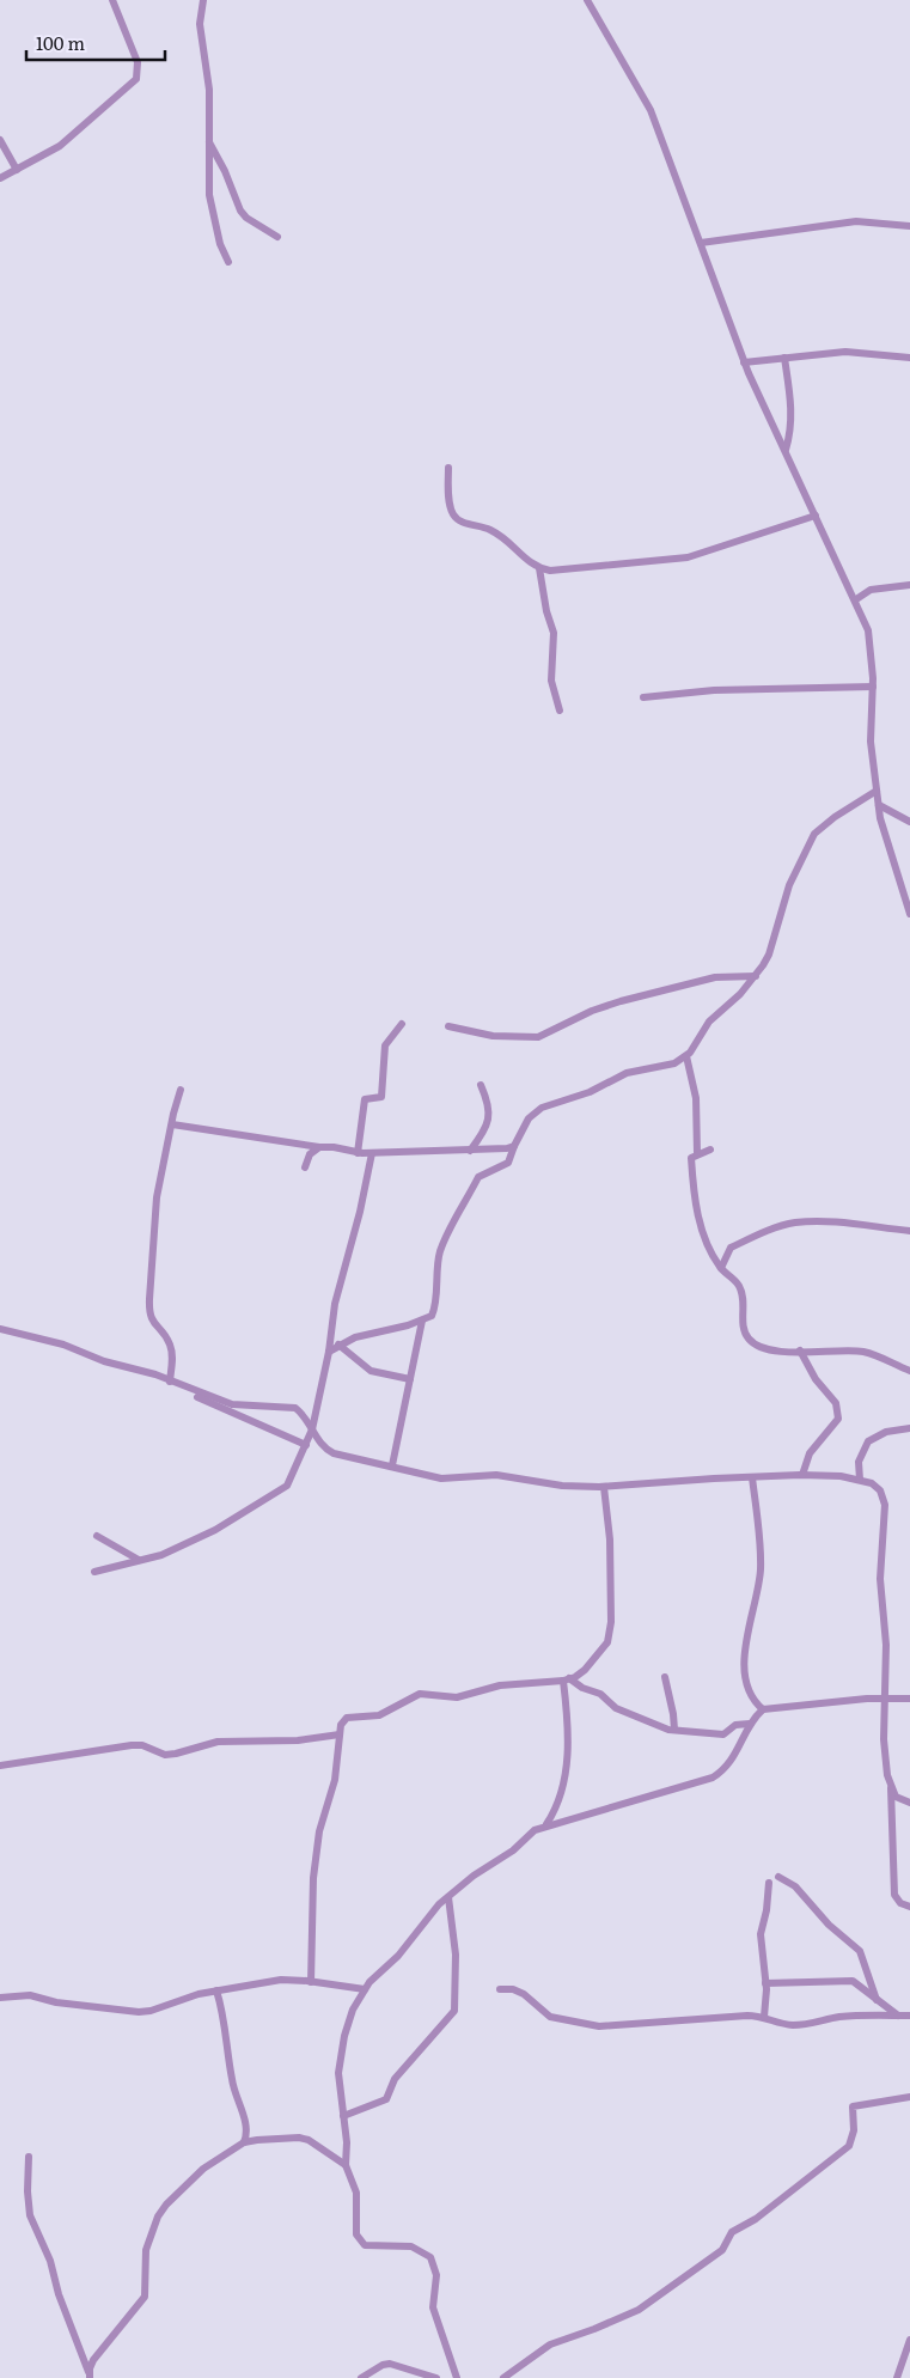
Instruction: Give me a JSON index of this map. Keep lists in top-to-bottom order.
{
  "scale_bar": "100 m"
}
